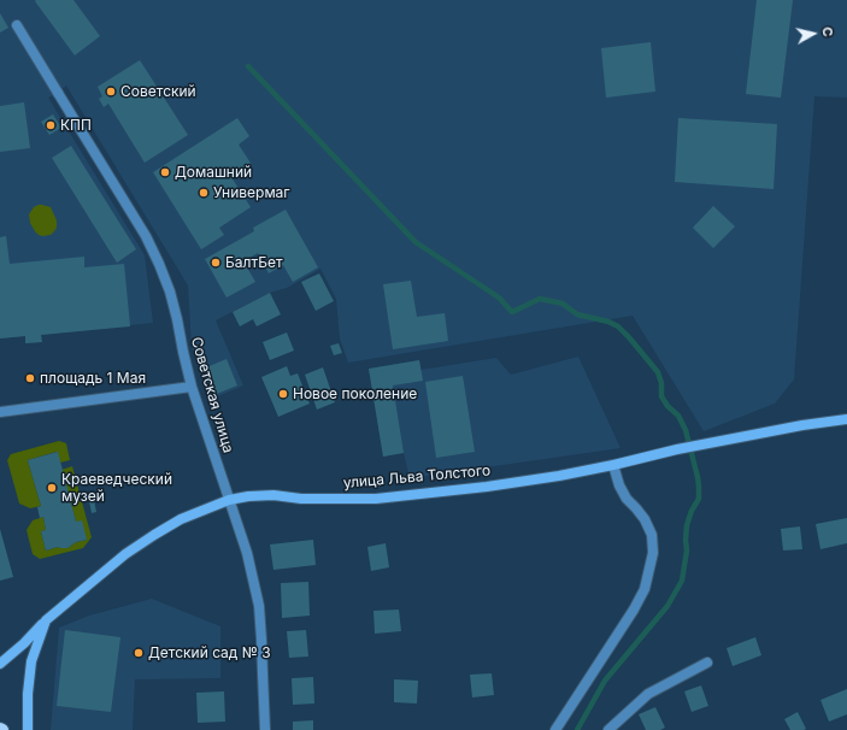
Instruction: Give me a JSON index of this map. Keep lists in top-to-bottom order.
{
  "streets": {
    "street": ["Советская улица", "улица Льва Толстого"]
  },
  "crossings": [
    ["Советская улица", "улица Льва Толстого"]
  ],
  "places": [
    "Советский",
    "КПП",
    "Домашний",
    "Универмаг",
    "БалтБет",
    "площадь 1 Мая",
    "Новое поколение",
    "Краеведческий музей",
    "Детский сад № 3"
  ],
  "north": "right"
}
